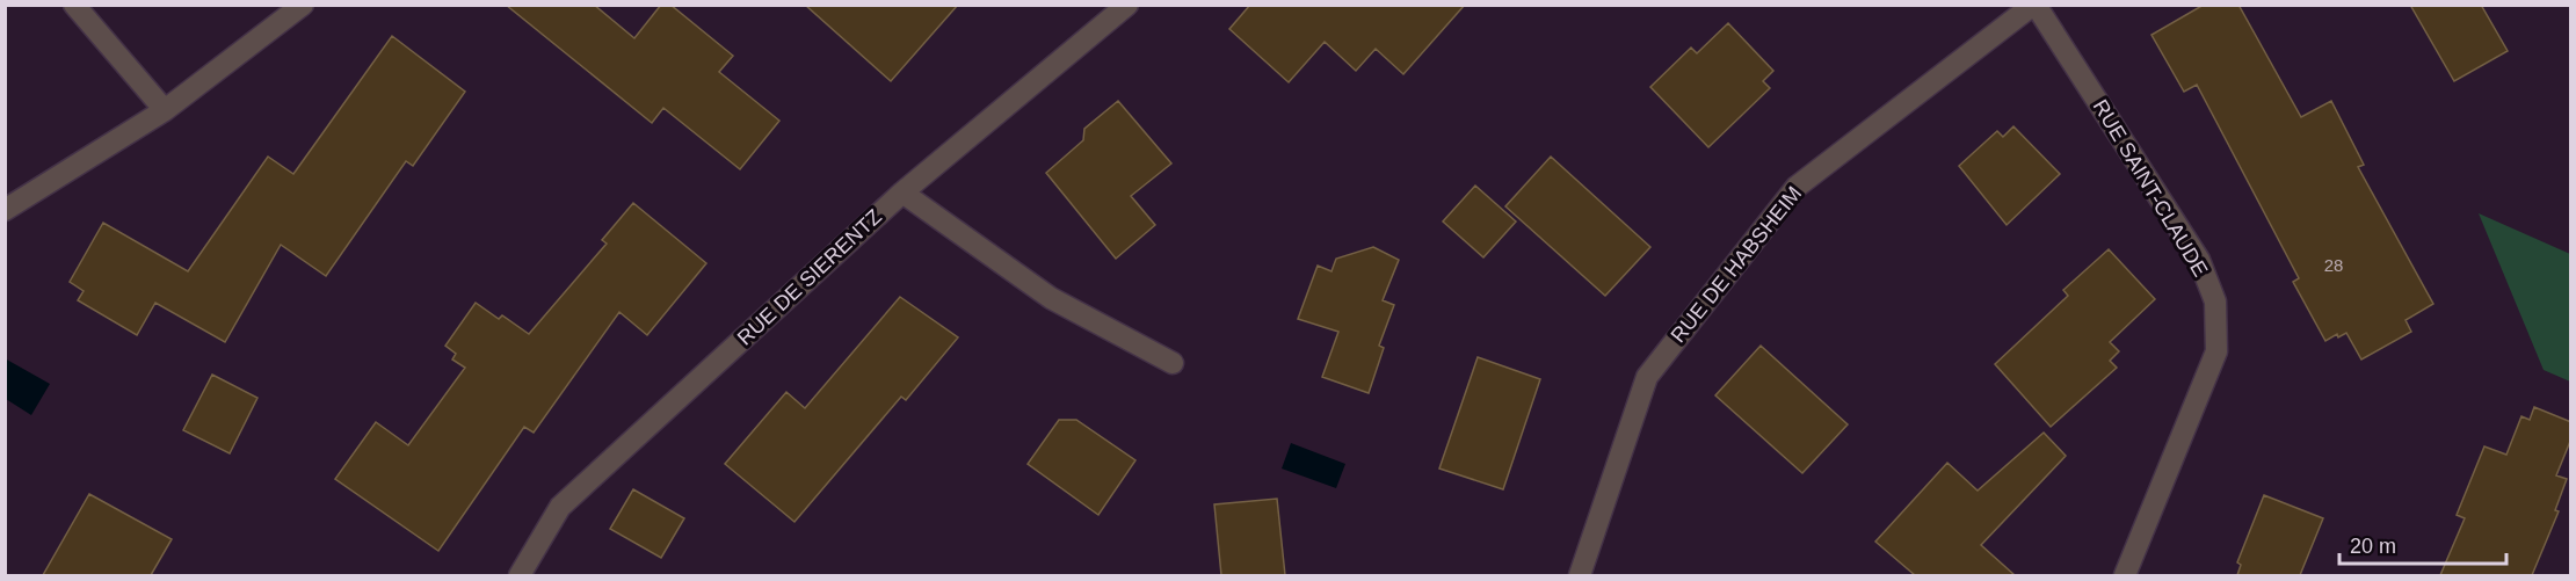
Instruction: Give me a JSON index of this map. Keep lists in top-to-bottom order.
{
  "streets": {
    "street": ["RUE SAINT-CLAUDE", "RUE DE HABSHEIM", "RUE DE SIERENTZ"]
  },
  "crossings": [
    ["RUE SAINT-CLAUDE", "RUE DE HABSHEIM"]
  ],
  "house_numbers": ["28"],
  "scale_bar": "20 m"
}
